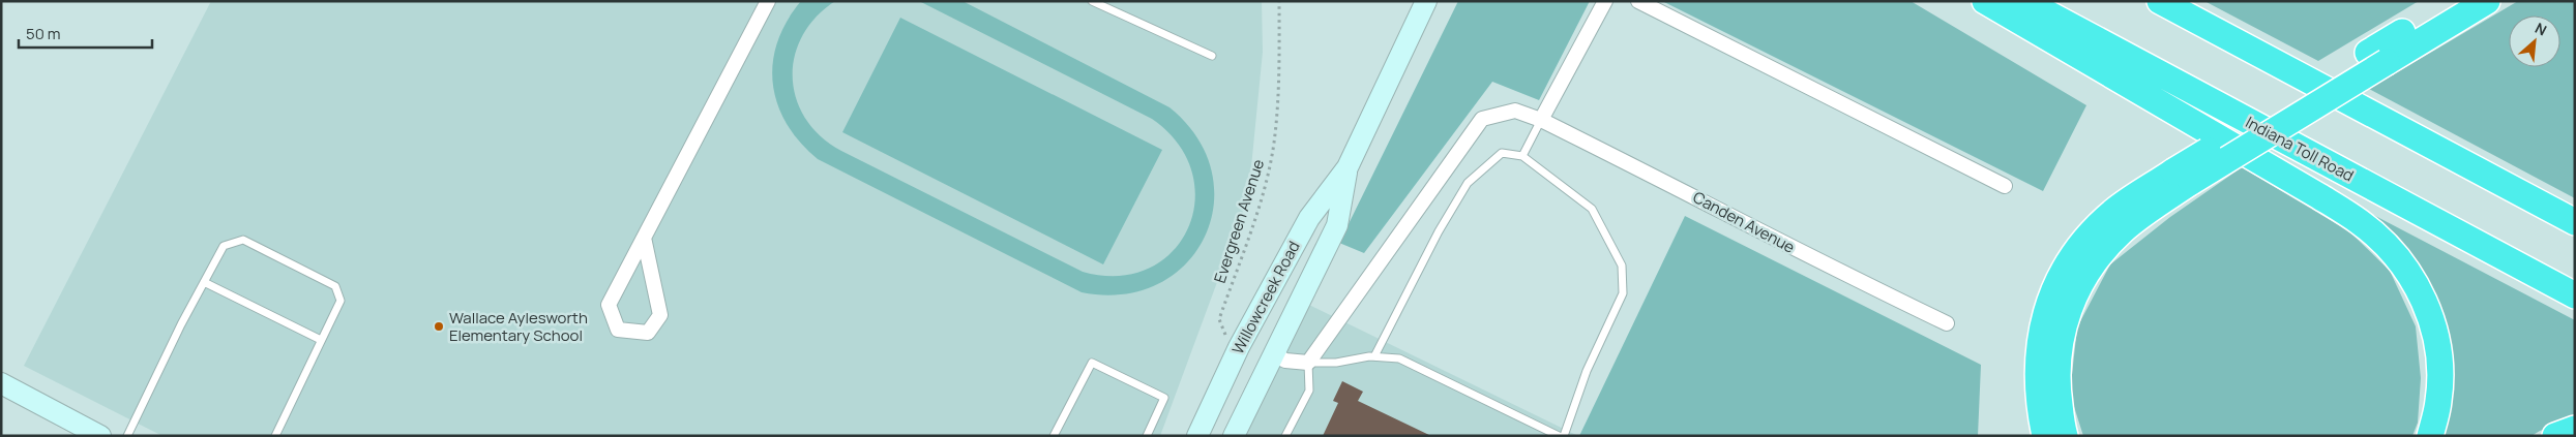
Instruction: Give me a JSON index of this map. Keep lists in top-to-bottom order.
{
  "streets": {
    "highway": ["Indiana Toll Road"],
    "main road": ["Willowcreek Road"],
    "street": ["Canden Avenue"],
    "path": ["Evergreen Avenue"]
  },
  "crossings": [
    ["Evergreen Avenue", "Willowcreek Road"]
  ],
  "places": ["Wallace Aylesworth Elementary School"],
  "scale_bar": "50 m",
  "north": "top right"
}
